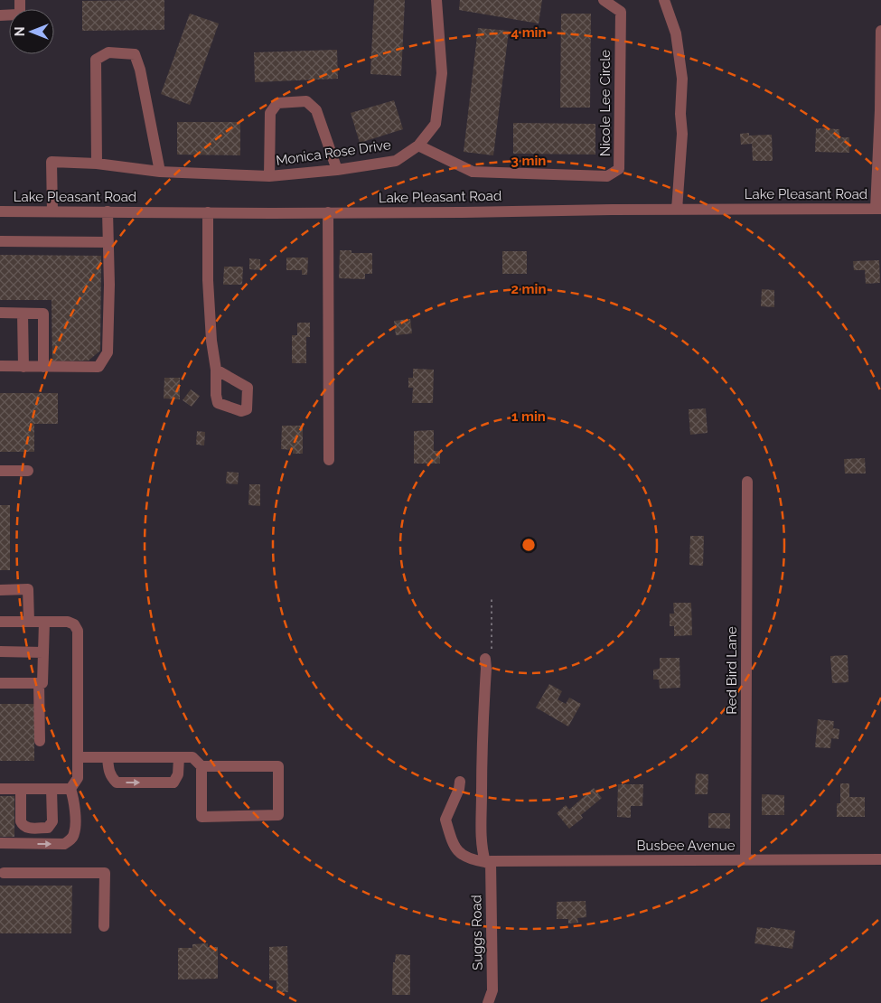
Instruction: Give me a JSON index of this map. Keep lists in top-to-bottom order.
{
  "streets": {
    "street": [
      "Nicole Lee Circle",
      "Monica Rose Drive",
      "Lake Pleasant Road",
      "Red Bird Lane",
      "Busbee Avenue",
      "Suggs Road"
    ]
  },
  "crossings": [
    ["Nicole Lee Circle", "Monica Rose Drive"],
    ["Monica Rose Drive", "Lake Pleasant Road"],
    ["Red Bird Lane", "Busbee Avenue"],
    ["Busbee Avenue", "Suggs Road"]
  ],
  "north": "left",
  "rings": [
    "4 min",
    "3 min",
    "2 min",
    "1 min"
  ]
}
